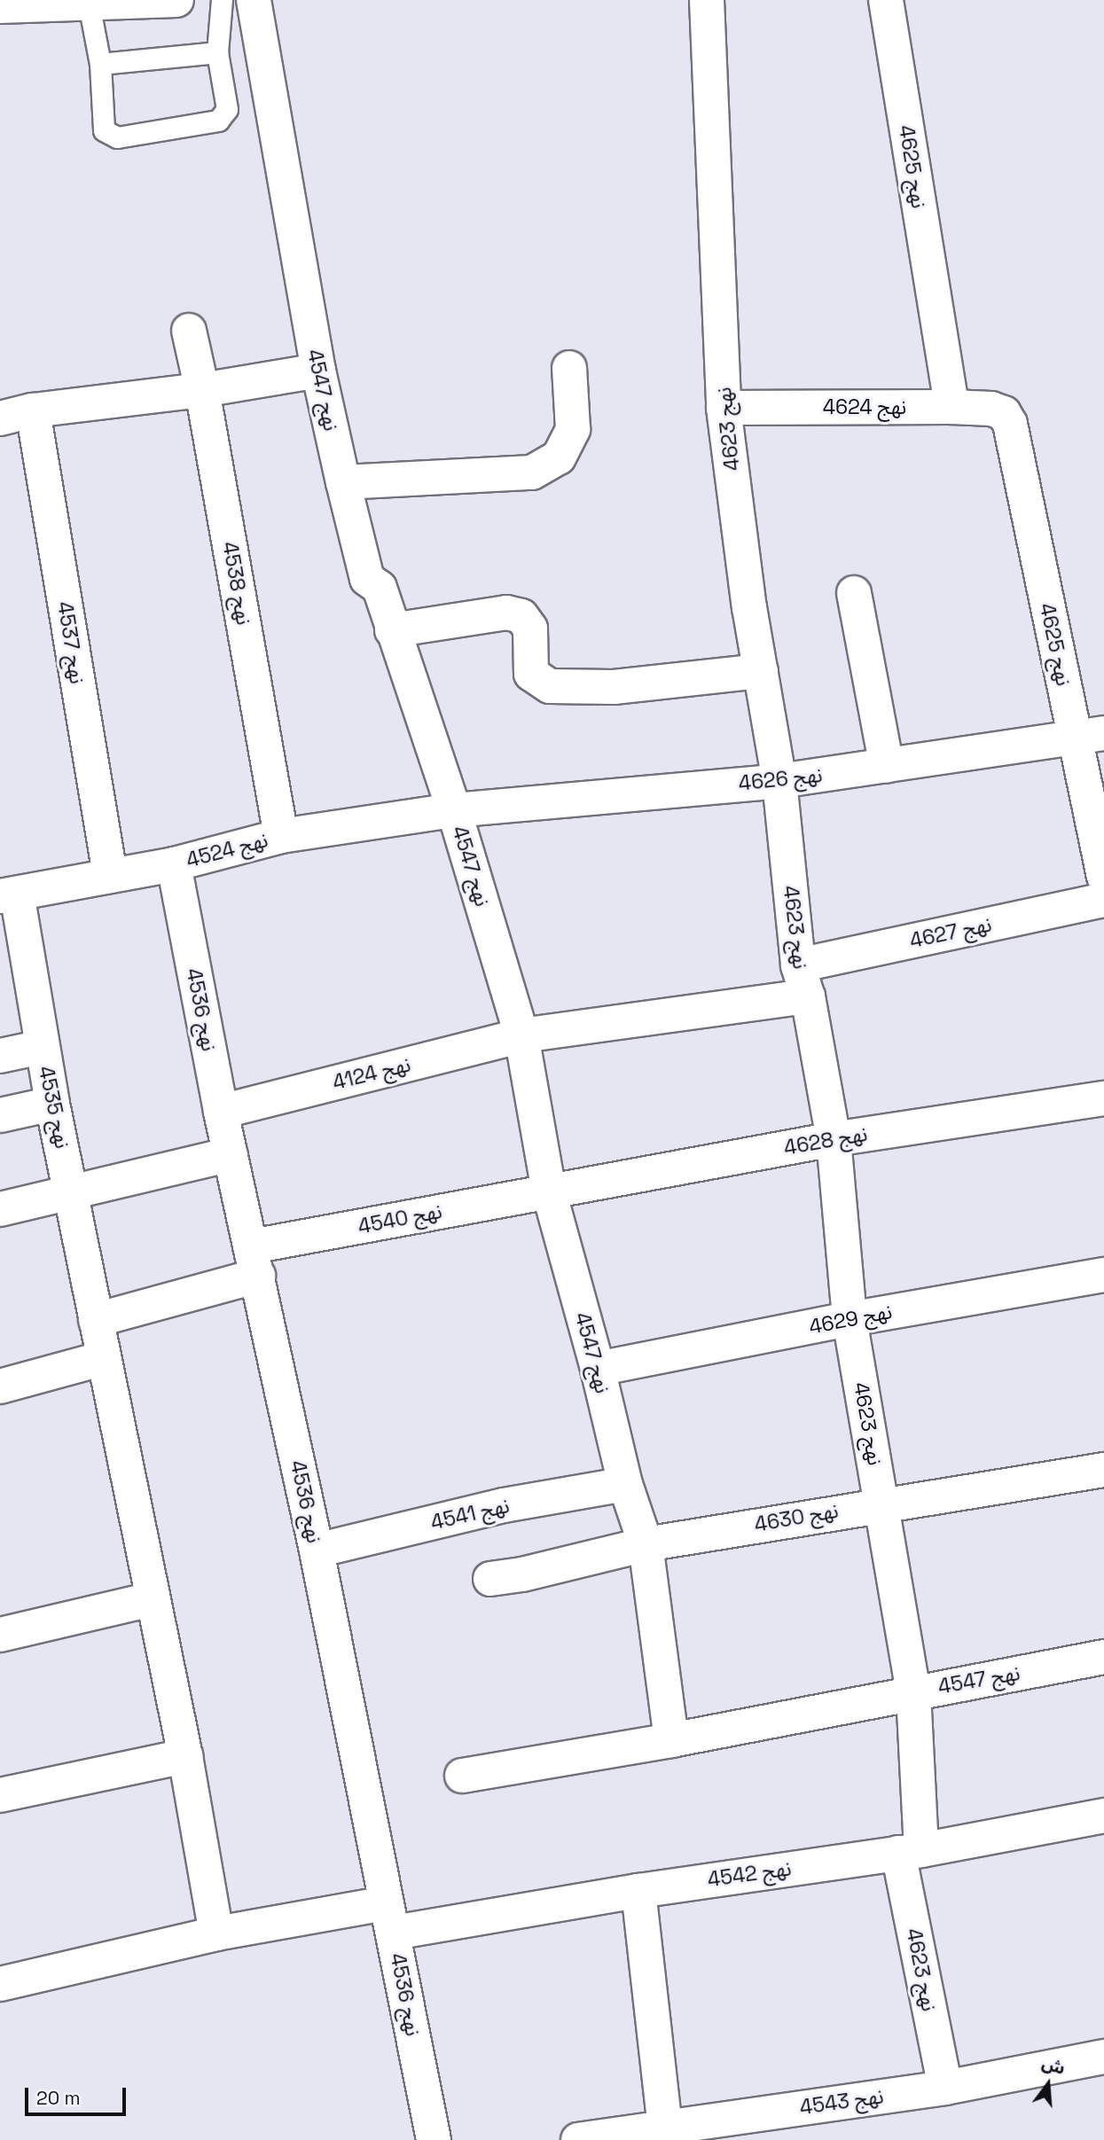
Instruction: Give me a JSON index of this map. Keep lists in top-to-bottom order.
{
  "streets": {
    "street": [
      "نهج 4625",
      "نهج 4547",
      "نهج 4624",
      "نهج 4623",
      "نهج 4538",
      "نهج 4537",
      "نهج 4626",
      "نهج 4524",
      "نهج 4627",
      "نهج 4536",
      "نهج 4124",
      "نهج 4535",
      "نهج 4628",
      "نهج 4540",
      "نهج 4629",
      "نهج 4541",
      "نهج 4630",
      "نهج 4542",
      "نهج 4543"
    ]
  },
  "crossings": [
    ["نهج 4625", "نهج 4624"],
    ["نهج 4625", "نهج 4626"],
    ["نهج 4547", "نهج 4623"],
    ["نهج 4547", "نهج 4626"],
    ["نهج 4547", "نهج 4524"],
    ["نهج 4547", "نهج 4627"],
    ["نهج 4547", "نهج 4124"],
    ["نهج 4547", "نهج 4628"],
    ["نهج 4547", "نهج 4540"],
    ["نهج 4547", "نهج 4629"],
    ["نهج 4547", "نهج 4541"],
    ["نهج 4547", "نهج 4630"],
    ["نهج 4624", "نهج 4623"],
    ["نهج 4623", "نهج 4626"],
    ["نهج 4623", "نهج 4627"],
    ["نهج 4623", "نهج 4628"],
    ["نهج 4623", "نهج 4629"],
    ["نهج 4623", "نهج 4630"],
    ["نهج 4623", "نهج 4542"],
    ["نهج 4623", "نهج 4543"],
    ["نهج 4538", "نهج 4524"],
    ["نهج 4537", "نهج 4524"],
    ["نهج 4626", "نهج 4524"],
    ["نهج 4524", "نهج 4536"],
    ["نهج 4524", "نهج 4535"],
    ["نهج 4627", "نهج 4124"],
    ["نهج 4536", "نهج 4124"],
    ["نهج 4536", "نهج 4540"],
    ["نهج 4536", "نهج 4541"],
    ["نهج 4536", "نهج 4542"],
    ["نهج 4535", "نهج 4540"],
    ["نهج 4535", "نهج 4542"],
    ["نهج 4628", "نهج 4540"]
  ],
  "scale_bar": "20 m",
  "north": "top"
}
